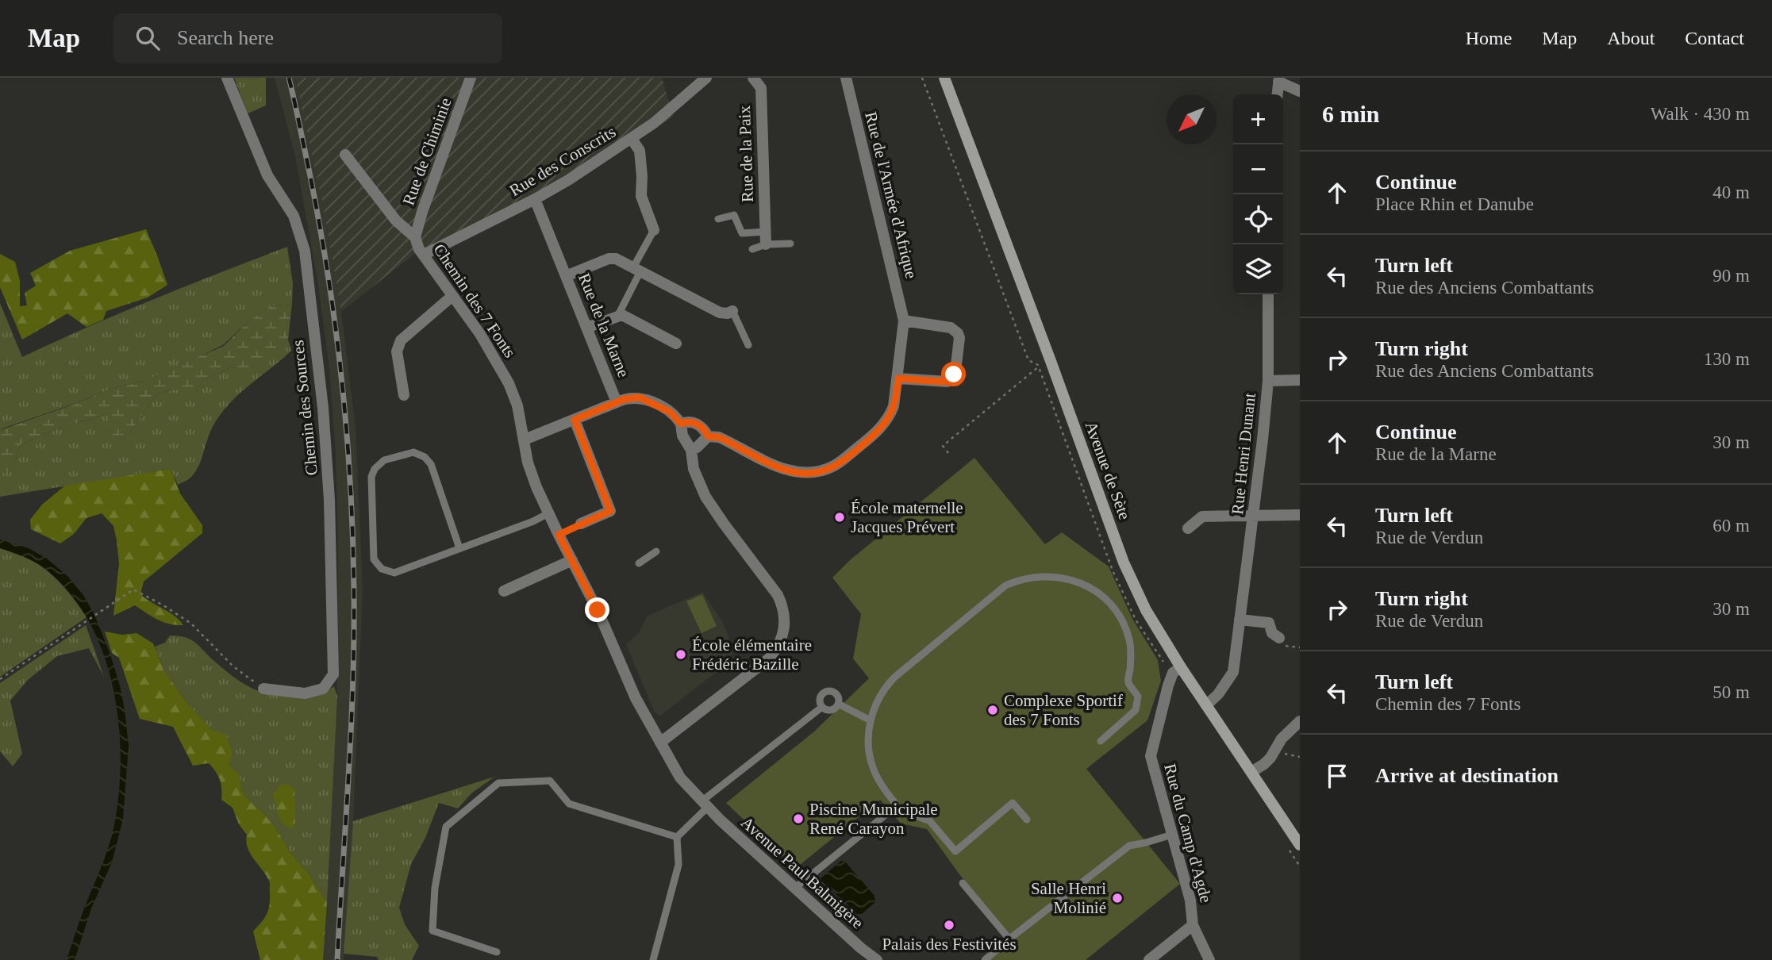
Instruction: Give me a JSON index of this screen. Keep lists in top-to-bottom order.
{
  "streets": {
    "main road": ["Avenue de Sète"],
    "street": [
      "Rue de Chiminie",
      "Rue de la Paix",
      "Rue des Conscrits",
      "Rue de l'Armée d'Afrique",
      "Chemin des 7 Fonts",
      "Rue de la Marne",
      "Chemin des Sources",
      "Rue Henri Dunant",
      "Rue du Camp d'Agde",
      "Avenue Paul Balmigère"
    ]
  },
  "crossings": [
    ["Rue de Chiminie", "Chemin des 7 Fonts"],
    ["Rue des Conscrits", "Chemin des 7 Fonts"],
    ["Rue des Conscrits", "Rue de la Marne"],
    ["Chemin des 7 Fonts", "Rue de la Marne"],
    ["Chemin des 7 Fonts", "Avenue Paul Balmigère"],
    ["Rue Henri Dunant", "Avenue de Sète"],
    ["Avenue de Sète", "Rue du Camp d'Agde"]
  ],
  "places": [
    "École maternelle Jacques Prévert",
    "École élémentaire Frédéric Bazille",
    "Complexe Sportif des 7 Fonts",
    "Piscine Municipale René Carayon",
    "Salle Henri Molinié",
    "Palais des Festivités"
  ],
  "north": "bottom left",
  "page": {
    "header": "Map",
    "search": "Search here",
    "nav": [
      "Home",
      "Map",
      "About",
      "Contact"
    ],
    "heading": ["6 min", "Walk · 430 m"],
    "map_buttons": ["+", "−"],
    "list": [
      ["Continue", "Place Rhin et Danube", "40 m"],
      ["Turn left", "Rue des Anciens Combattants", "90 m"],
      ["Turn right", "Rue des Anciens Combattants", "130 m"],
      ["Continue", "Rue de la Marne", "30 m"],
      ["Turn left", "Rue de Verdun", "60 m"],
      ["Turn right", "Rue de Verdun", "30 m"],
      ["Turn left", "Chemin des 7 Fonts", "50 m"],
      "Arrive at destination"
    ]
  }
}
